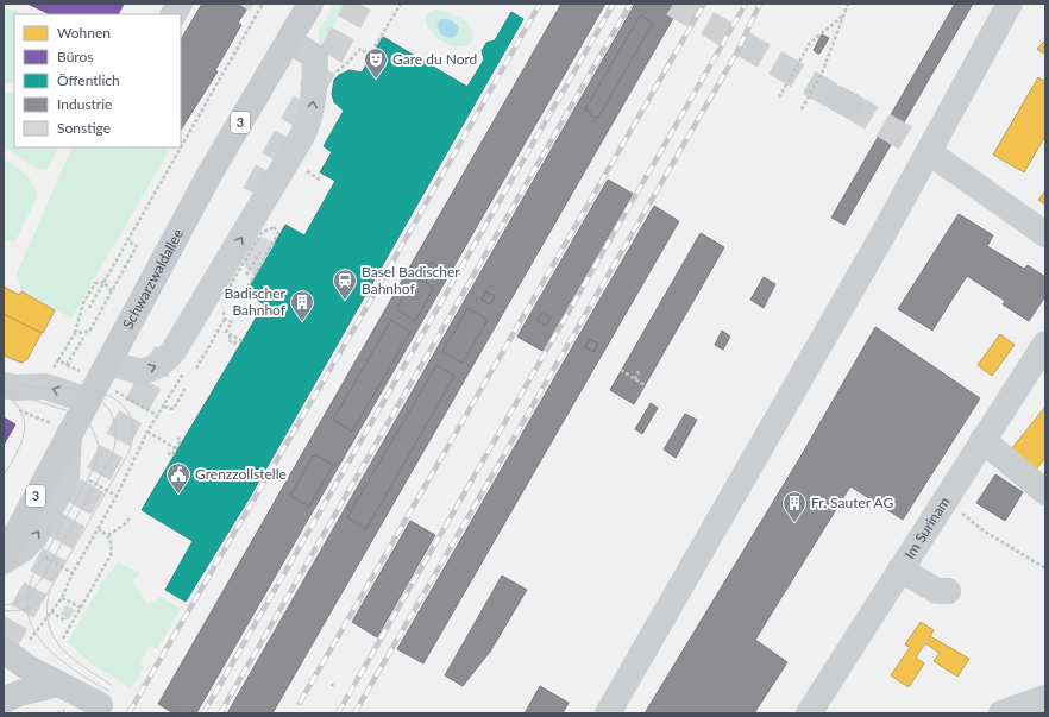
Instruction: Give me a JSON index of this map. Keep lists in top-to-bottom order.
{
  "streets": {
    "main road": ["3", "Schwarzwaldallee"],
    "street": ["Im Surinam"]
  },
  "places": {
    "theatre": ["Gare du Nord"],
    "station": ["Basel Badischer Bahnhof"],
    "building": ["Badischer Bahnhof", "Fr. Sauter AG"],
    "public building": ["Grenzzollstelle"]
  },
  "legend": [
    "Wohnen",
    "Büros",
    "Öffentlich",
    "Industrie",
    "Sonstige"
  ]
}
